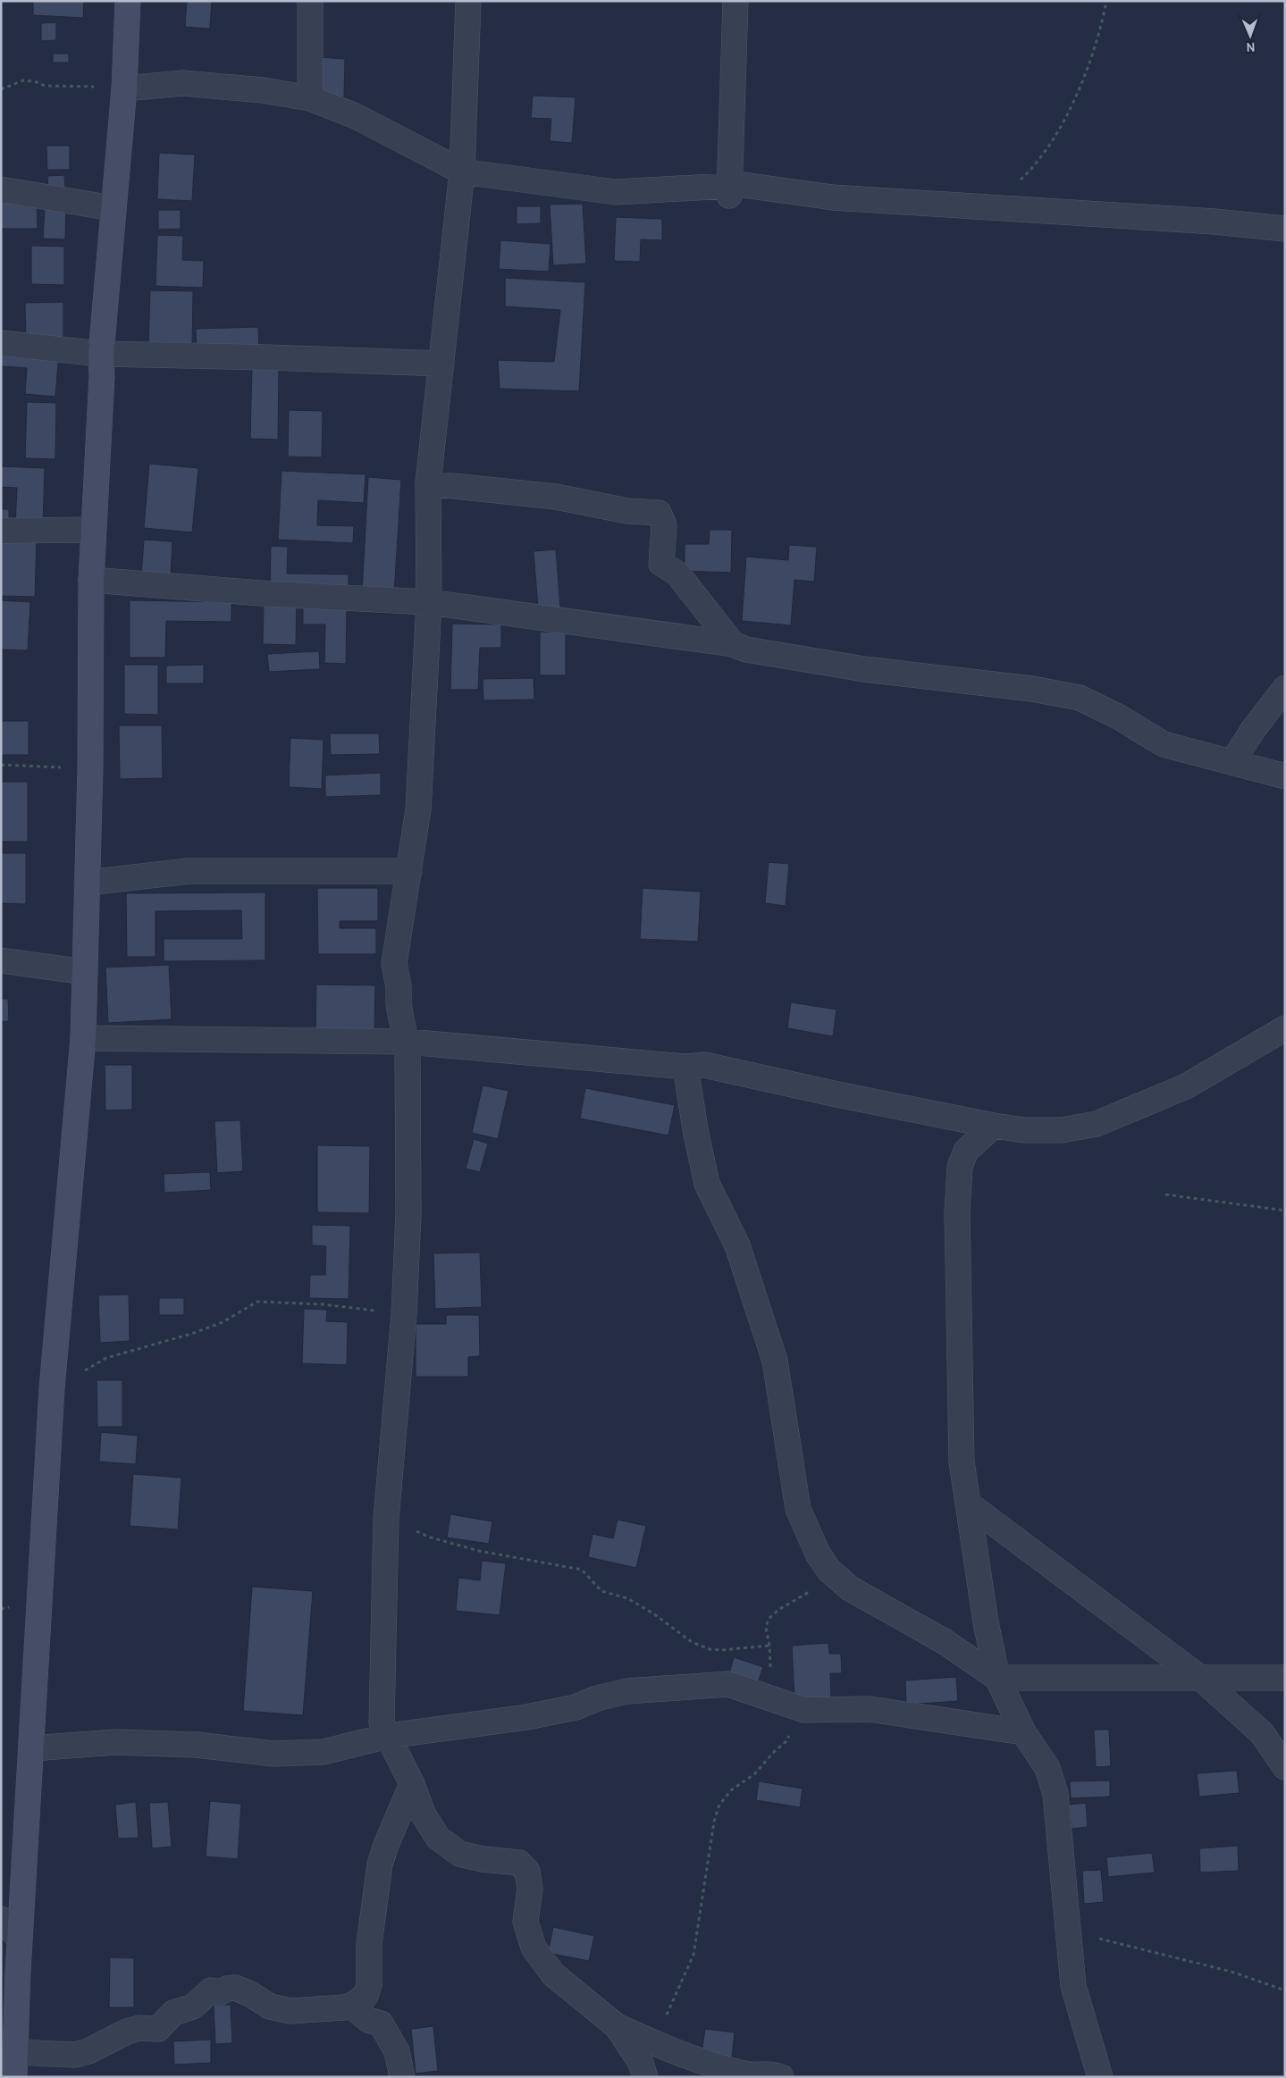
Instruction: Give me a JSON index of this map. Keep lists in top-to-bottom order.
{
  "north": "bottom"
}
